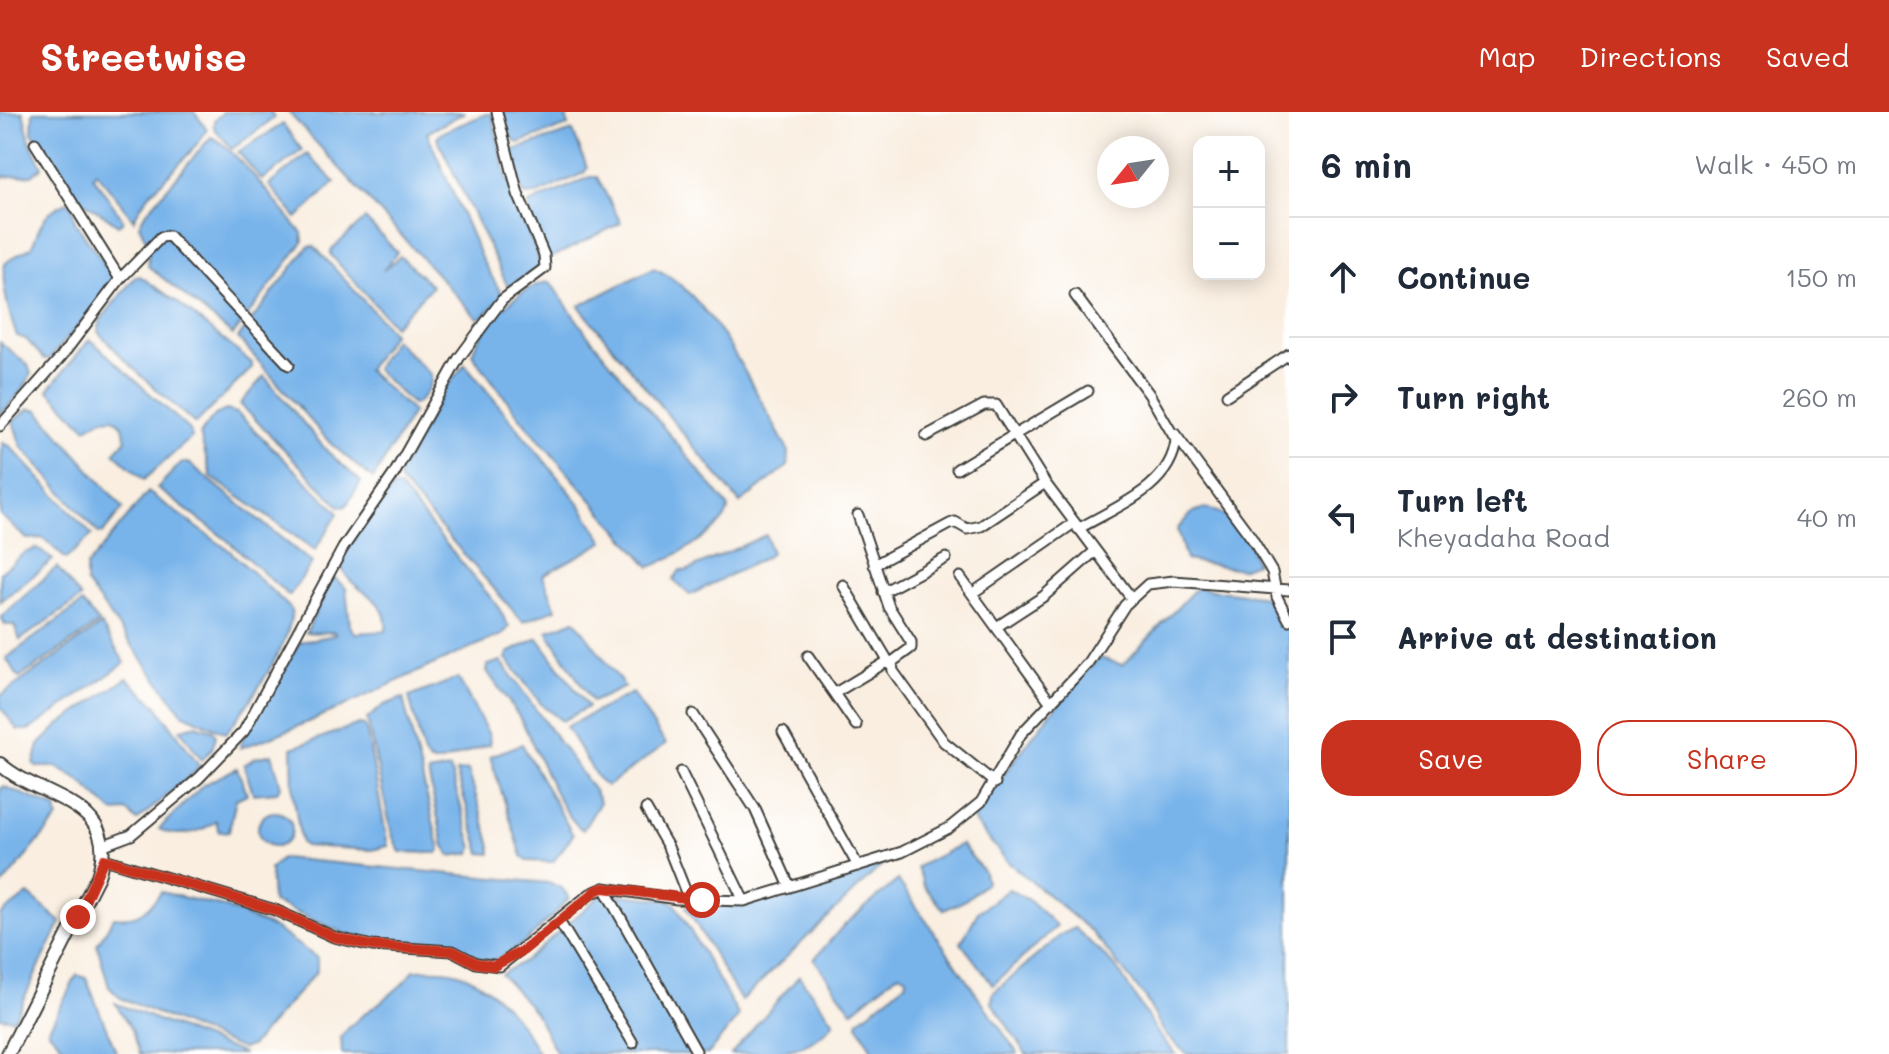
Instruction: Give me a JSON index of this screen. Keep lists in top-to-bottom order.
{
  "north": "bottom left",
  "page": {
    "header": "Streetwise",
    "nav": ["Map", "Directions", "Saved"],
    "heading": ["6 min", "Walk · 450 m"],
    "map_buttons": ["+", "−"],
    "list": [
      ["Continue", "150 m"],
      ["Turn right", "260 m"],
      ["Turn left", "Kheyadaha Road", "40 m"],
      "Arrive at destination"
    ],
    "buttons": ["Save", "Share"]
  }
}
